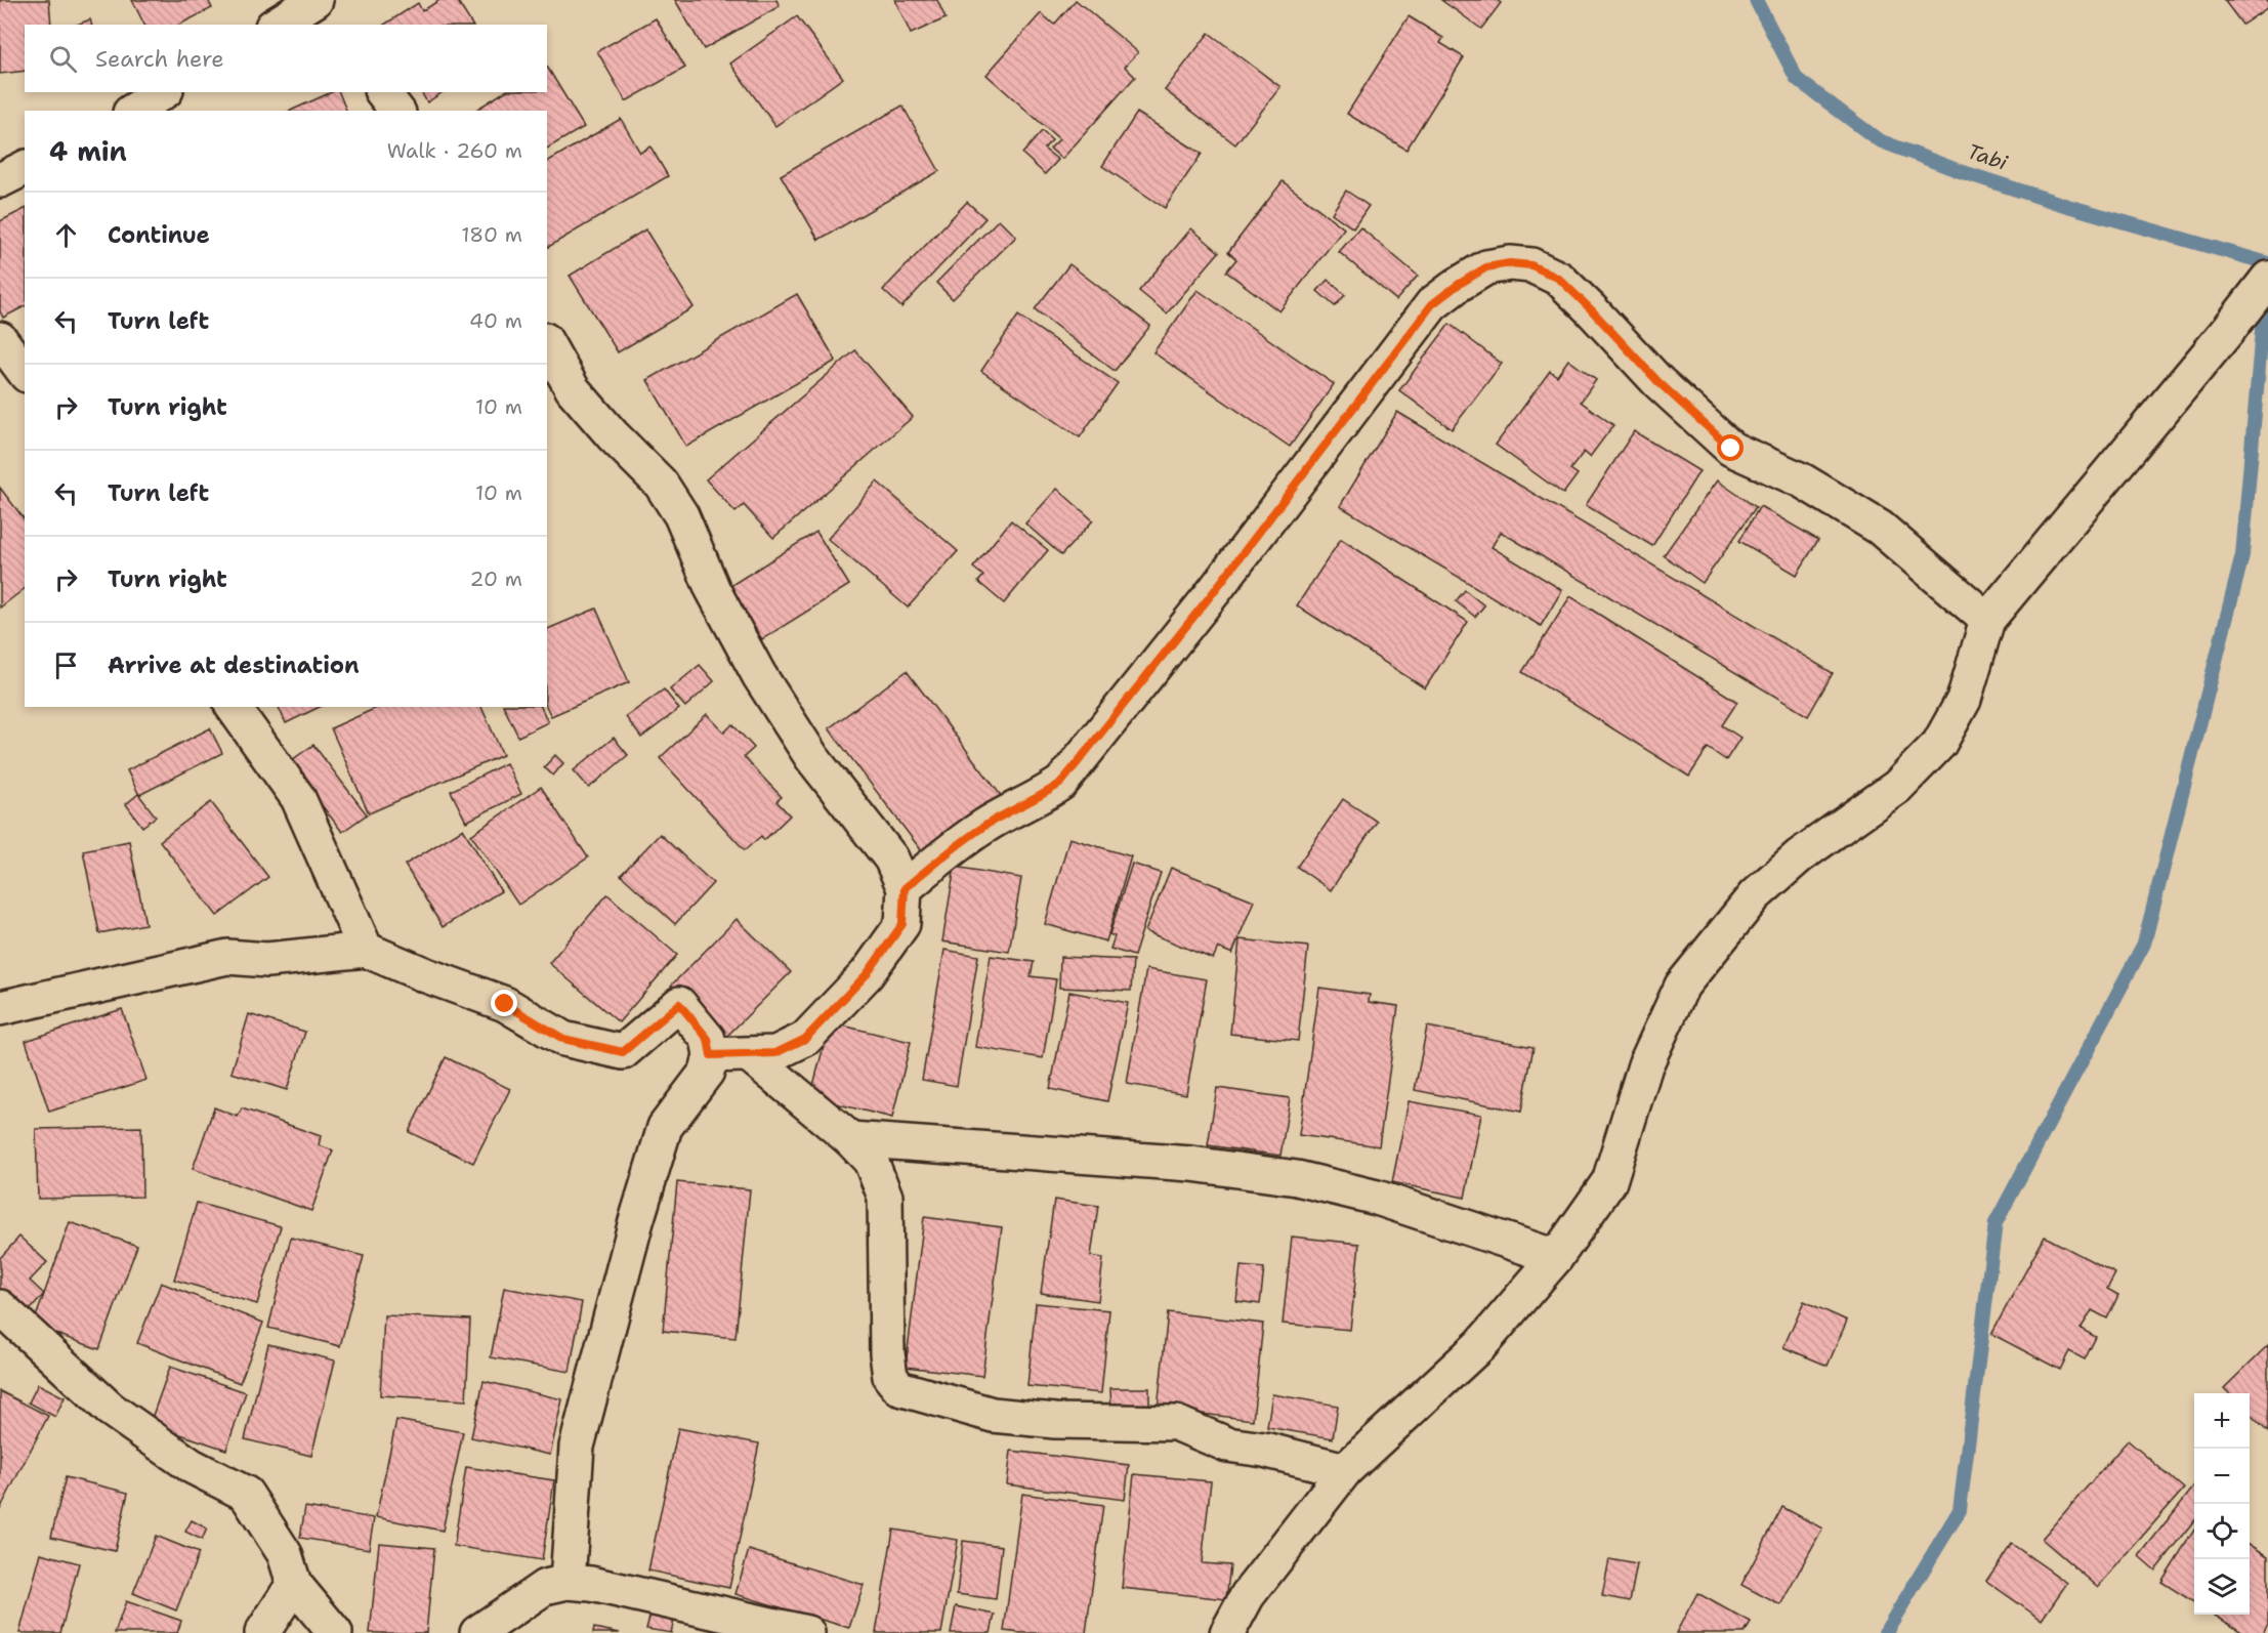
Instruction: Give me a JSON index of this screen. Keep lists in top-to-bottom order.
{
  "water": ["Tabi"],
  "page": {
    "search": "Search here",
    "heading": ["4 min", "Walk · 260 m"],
    "list": [
      ["Continue", "180 m"],
      ["Turn left", "40 m"],
      ["Turn right", "10 m"],
      ["Turn left", "10 m"],
      ["Turn right", "20 m"],
      "Arrive at destination"
    ],
    "map_buttons": ["+", "−"]
  }
}
